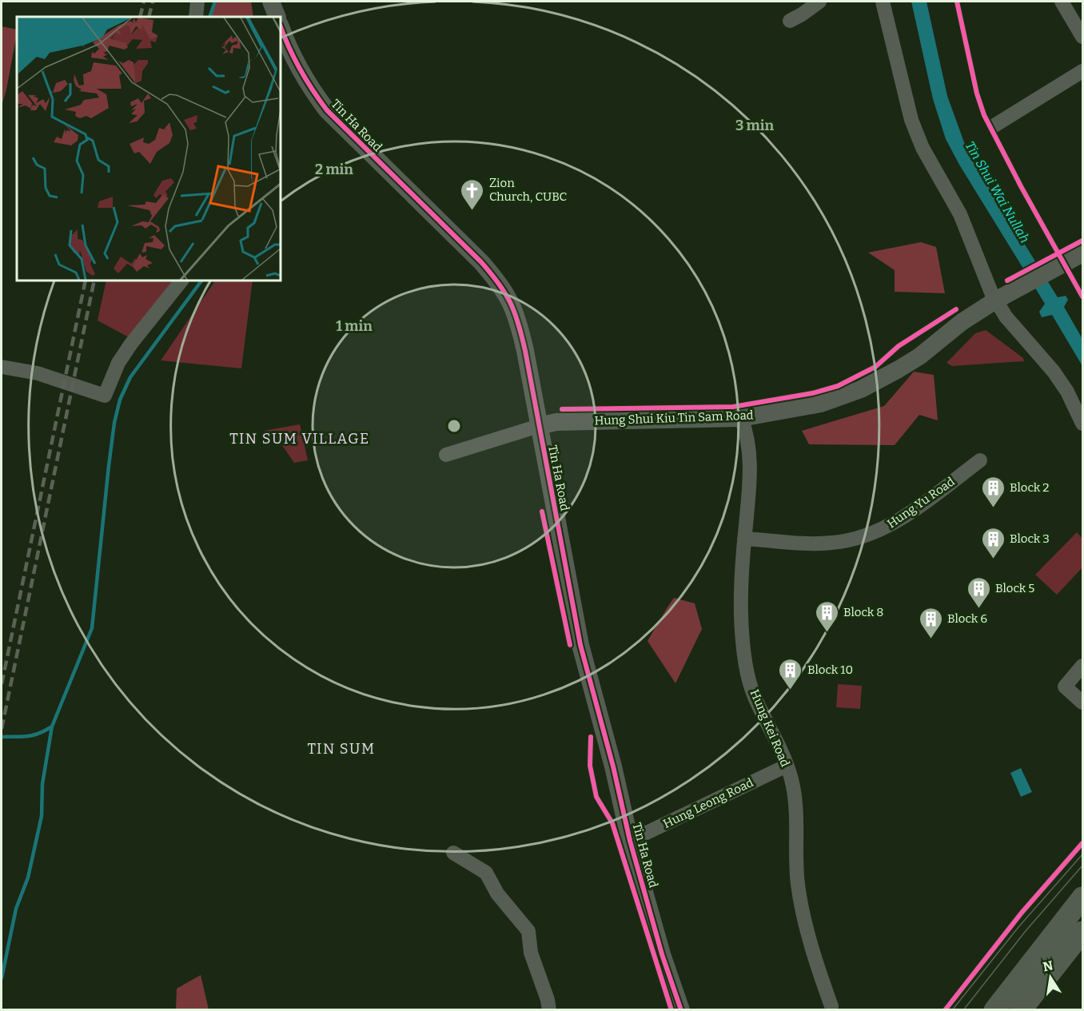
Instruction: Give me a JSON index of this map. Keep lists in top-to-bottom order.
{
  "streets": {
    "street": [
      "Tin Ha Road",
      "Hung Shui Kiu Tin Sam Road",
      "Hung Yu Road",
      "Hung Kei Road",
      "Hung Leong Road"
    ]
  },
  "crossings": [
    ["Tin Ha Road", "Hung Shui Kiu Tin Sam Road"],
    ["Tin Ha Road", "Hung Leong Road"],
    ["Hung Shui Kiu Tin Sam Road", "Hung Kei Road"],
    ["Hung Yu Road", "Hung Kei Road"],
    ["Hung Kei Road", "Hung Leong Road"]
  ],
  "districts": ["TIN SUM VILLAGE", "TIN SUM"],
  "water": ["Tin Shui Wai Nullah"],
  "places": {
    "church": ["Zion Church, CUBC"],
    "building": [
      "Block 2",
      "Block 3",
      "Block 5",
      "Block 8",
      "Block 6",
      "Block 10"
    ]
  },
  "north": "top",
  "rings": ["3 min", "2 min", "1 min"]
}
